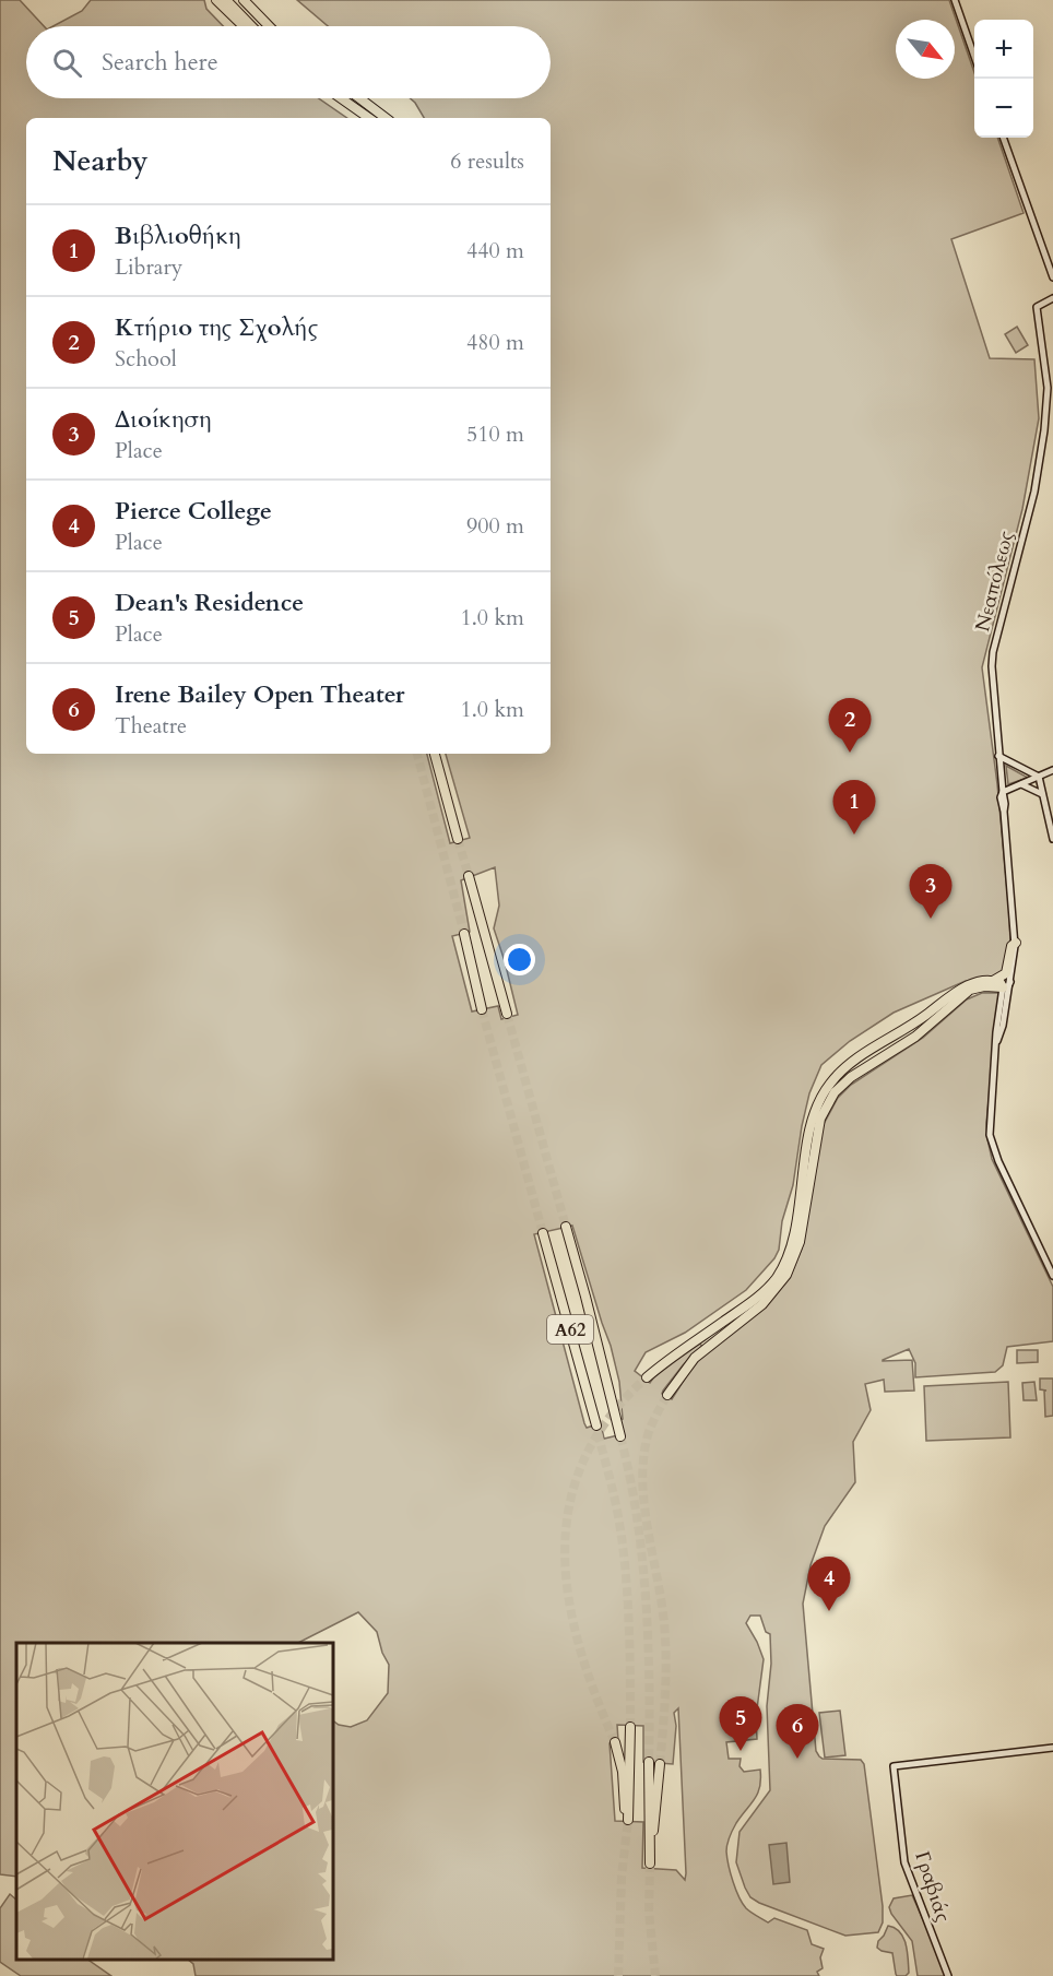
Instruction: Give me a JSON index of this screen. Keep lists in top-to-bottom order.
{
  "streets": {
    "highway": ["Α62"],
    "street": ["Νεαπόλεως", "Γραβιάς"]
  },
  "north": "bottom right",
  "page": {
    "map_buttons": ["+", "−"],
    "search": "Search here",
    "heading": ["Nearby", "6 results"],
    "list": [
      {
        "mark": "1",
        "name": "Βιβλιοθήκη",
        "note": "Library",
        "value": "440 m"
      },
      {
        "mark": "2",
        "name": "Κτήριο της Σχολής",
        "note": "School",
        "value": "480 m"
      },
      {
        "mark": "3",
        "name": "Διοίκηση",
        "note": "Place",
        "value": "510 m"
      },
      {
        "mark": "4",
        "name": "Pierce College",
        "note": "Place",
        "value": "900 m"
      },
      {
        "mark": "5",
        "name": "Dean's Residence",
        "note": "Place",
        "value": "1.0 km"
      },
      {
        "mark": "6",
        "name": "Irene Bailey Open Theater",
        "note": "Theatre",
        "value": "1.0 km"
      }
    ],
    "pins": [
      "2",
      "1",
      "3",
      "4",
      "5",
      "6"
    ]
  }
}
